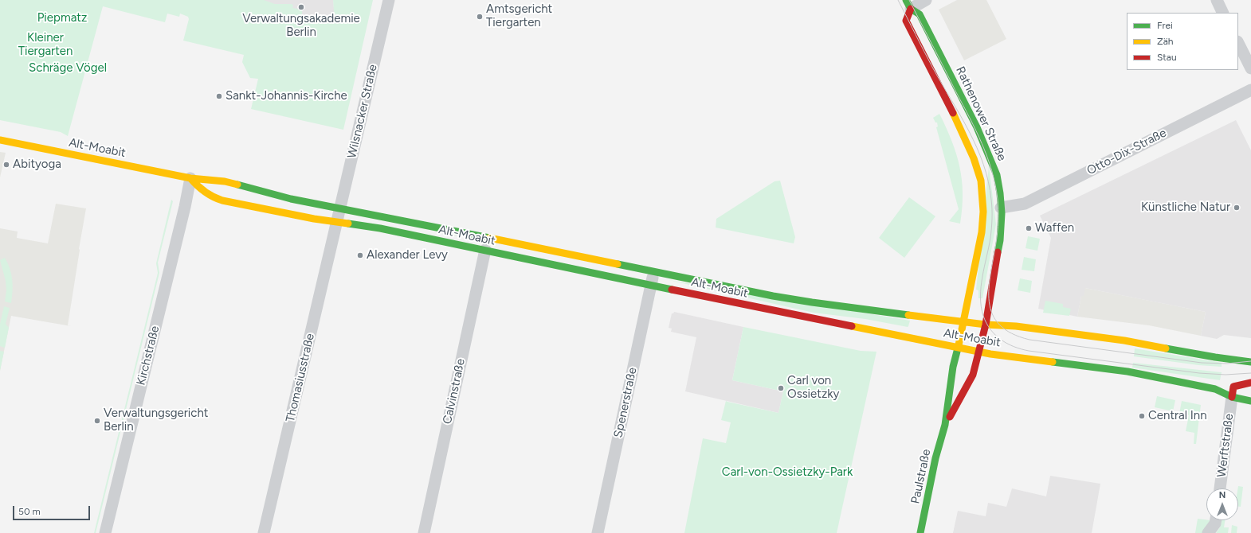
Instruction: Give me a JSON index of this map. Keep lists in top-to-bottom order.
{
  "streets": {
    "main road": ["Rathenower Straße", "Alt-Moabit", "Paulstraße"],
    "street": [
      "Wilsnacker Straße",
      "Otto-Dix-Straße",
      "Kirchstraße",
      "Thomasiusstraße",
      "Calvinstraße",
      "Spenerstraße",
      "Werftstraße"
    ]
  },
  "crossings": [
    ["Wilsnacker Straße", "Alt-Moabit"],
    ["Wilsnacker Straße", "Thomasiusstraße"],
    ["Rathenower Straße", "Alt-Moabit"],
    ["Rathenower Straße", "Otto-Dix-Straße"],
    ["Rathenower Straße", "Paulstraße"],
    ["Alt-Moabit", "Kirchstraße"],
    ["Alt-Moabit", "Thomasiusstraße"],
    ["Alt-Moabit", "Calvinstraße"],
    ["Alt-Moabit", "Spenerstraße"],
    ["Alt-Moabit", "Werftstraße"],
    ["Alt-Moabit", "Paulstraße"]
  ],
  "parks": [
    "Piepmatz",
    "Kleiner Tiergarten",
    "Schräge Vögel",
    "Carl-von-Ossietzky-Park"
  ],
  "places": [
    "Verwaltungsakademie Berlin",
    "Amtsgericht Tiergarten",
    "Sankt-Johannis-Kirche",
    "Abityoga",
    "Künstliche Natur",
    "Waffen",
    "Alexander Levy",
    "Carl von Ossietzky",
    "Central Inn",
    "Verwaltungsgericht Berlin"
  ],
  "legend": ["Frei", "Zäh", "Stau"],
  "scale_bar": "50 m",
  "north": "top"
}
